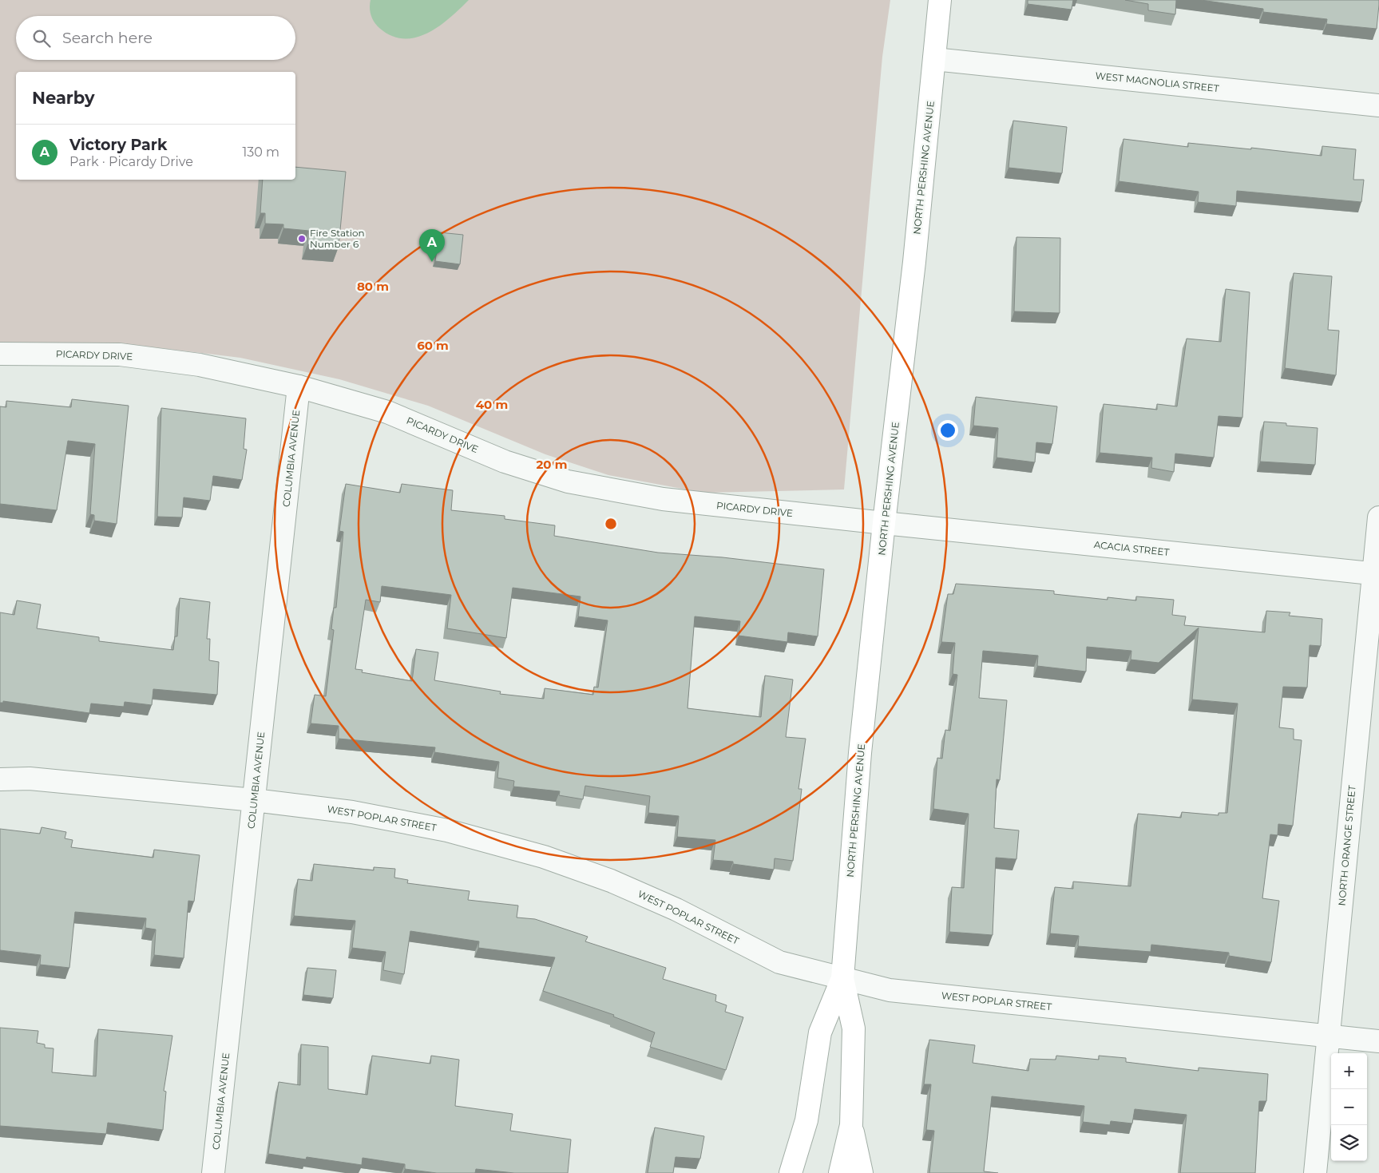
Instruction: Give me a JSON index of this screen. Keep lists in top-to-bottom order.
{
  "streets": {
    "main road": ["NORTH PERSHING AVENUE"],
    "street": [
      "WEST MAGNOLIA STREET",
      "PICARDY DRIVE",
      "COLUMBIA AVENUE",
      "ACACIA STREET",
      "WEST POPLAR STREET",
      "NORTH ORANGE STREET"
    ]
  },
  "crossings": [
    ["WEST MAGNOLIA STREET", "NORTH PERSHING AVENUE"],
    ["NORTH PERSHING AVENUE", "PICARDY DRIVE"],
    ["NORTH PERSHING AVENUE", "ACACIA STREET"],
    ["NORTH PERSHING AVENUE", "WEST POPLAR STREET"],
    ["PICARDY DRIVE", "COLUMBIA AVENUE"],
    ["PICARDY DRIVE", "ACACIA STREET"],
    ["COLUMBIA AVENUE", "WEST POPLAR STREET"],
    ["ACACIA STREET", "NORTH ORANGE STREET"],
    ["WEST POPLAR STREET", "NORTH ORANGE STREET"]
  ],
  "places": ["Fire Station Number 6"],
  "page": {
    "search": "Search here",
    "heading": "Nearby",
    "list": [
      {
        "mark": "A",
        "name": "Victory Park",
        "note": "Park · Picardy Drive",
        "value": "130 m"
      }
    ],
    "pins": "A",
    "map_buttons": ["+", "−"]
  },
  "rings": [
    "80 m",
    "60 m",
    "40 m",
    "20 m"
  ]
}
